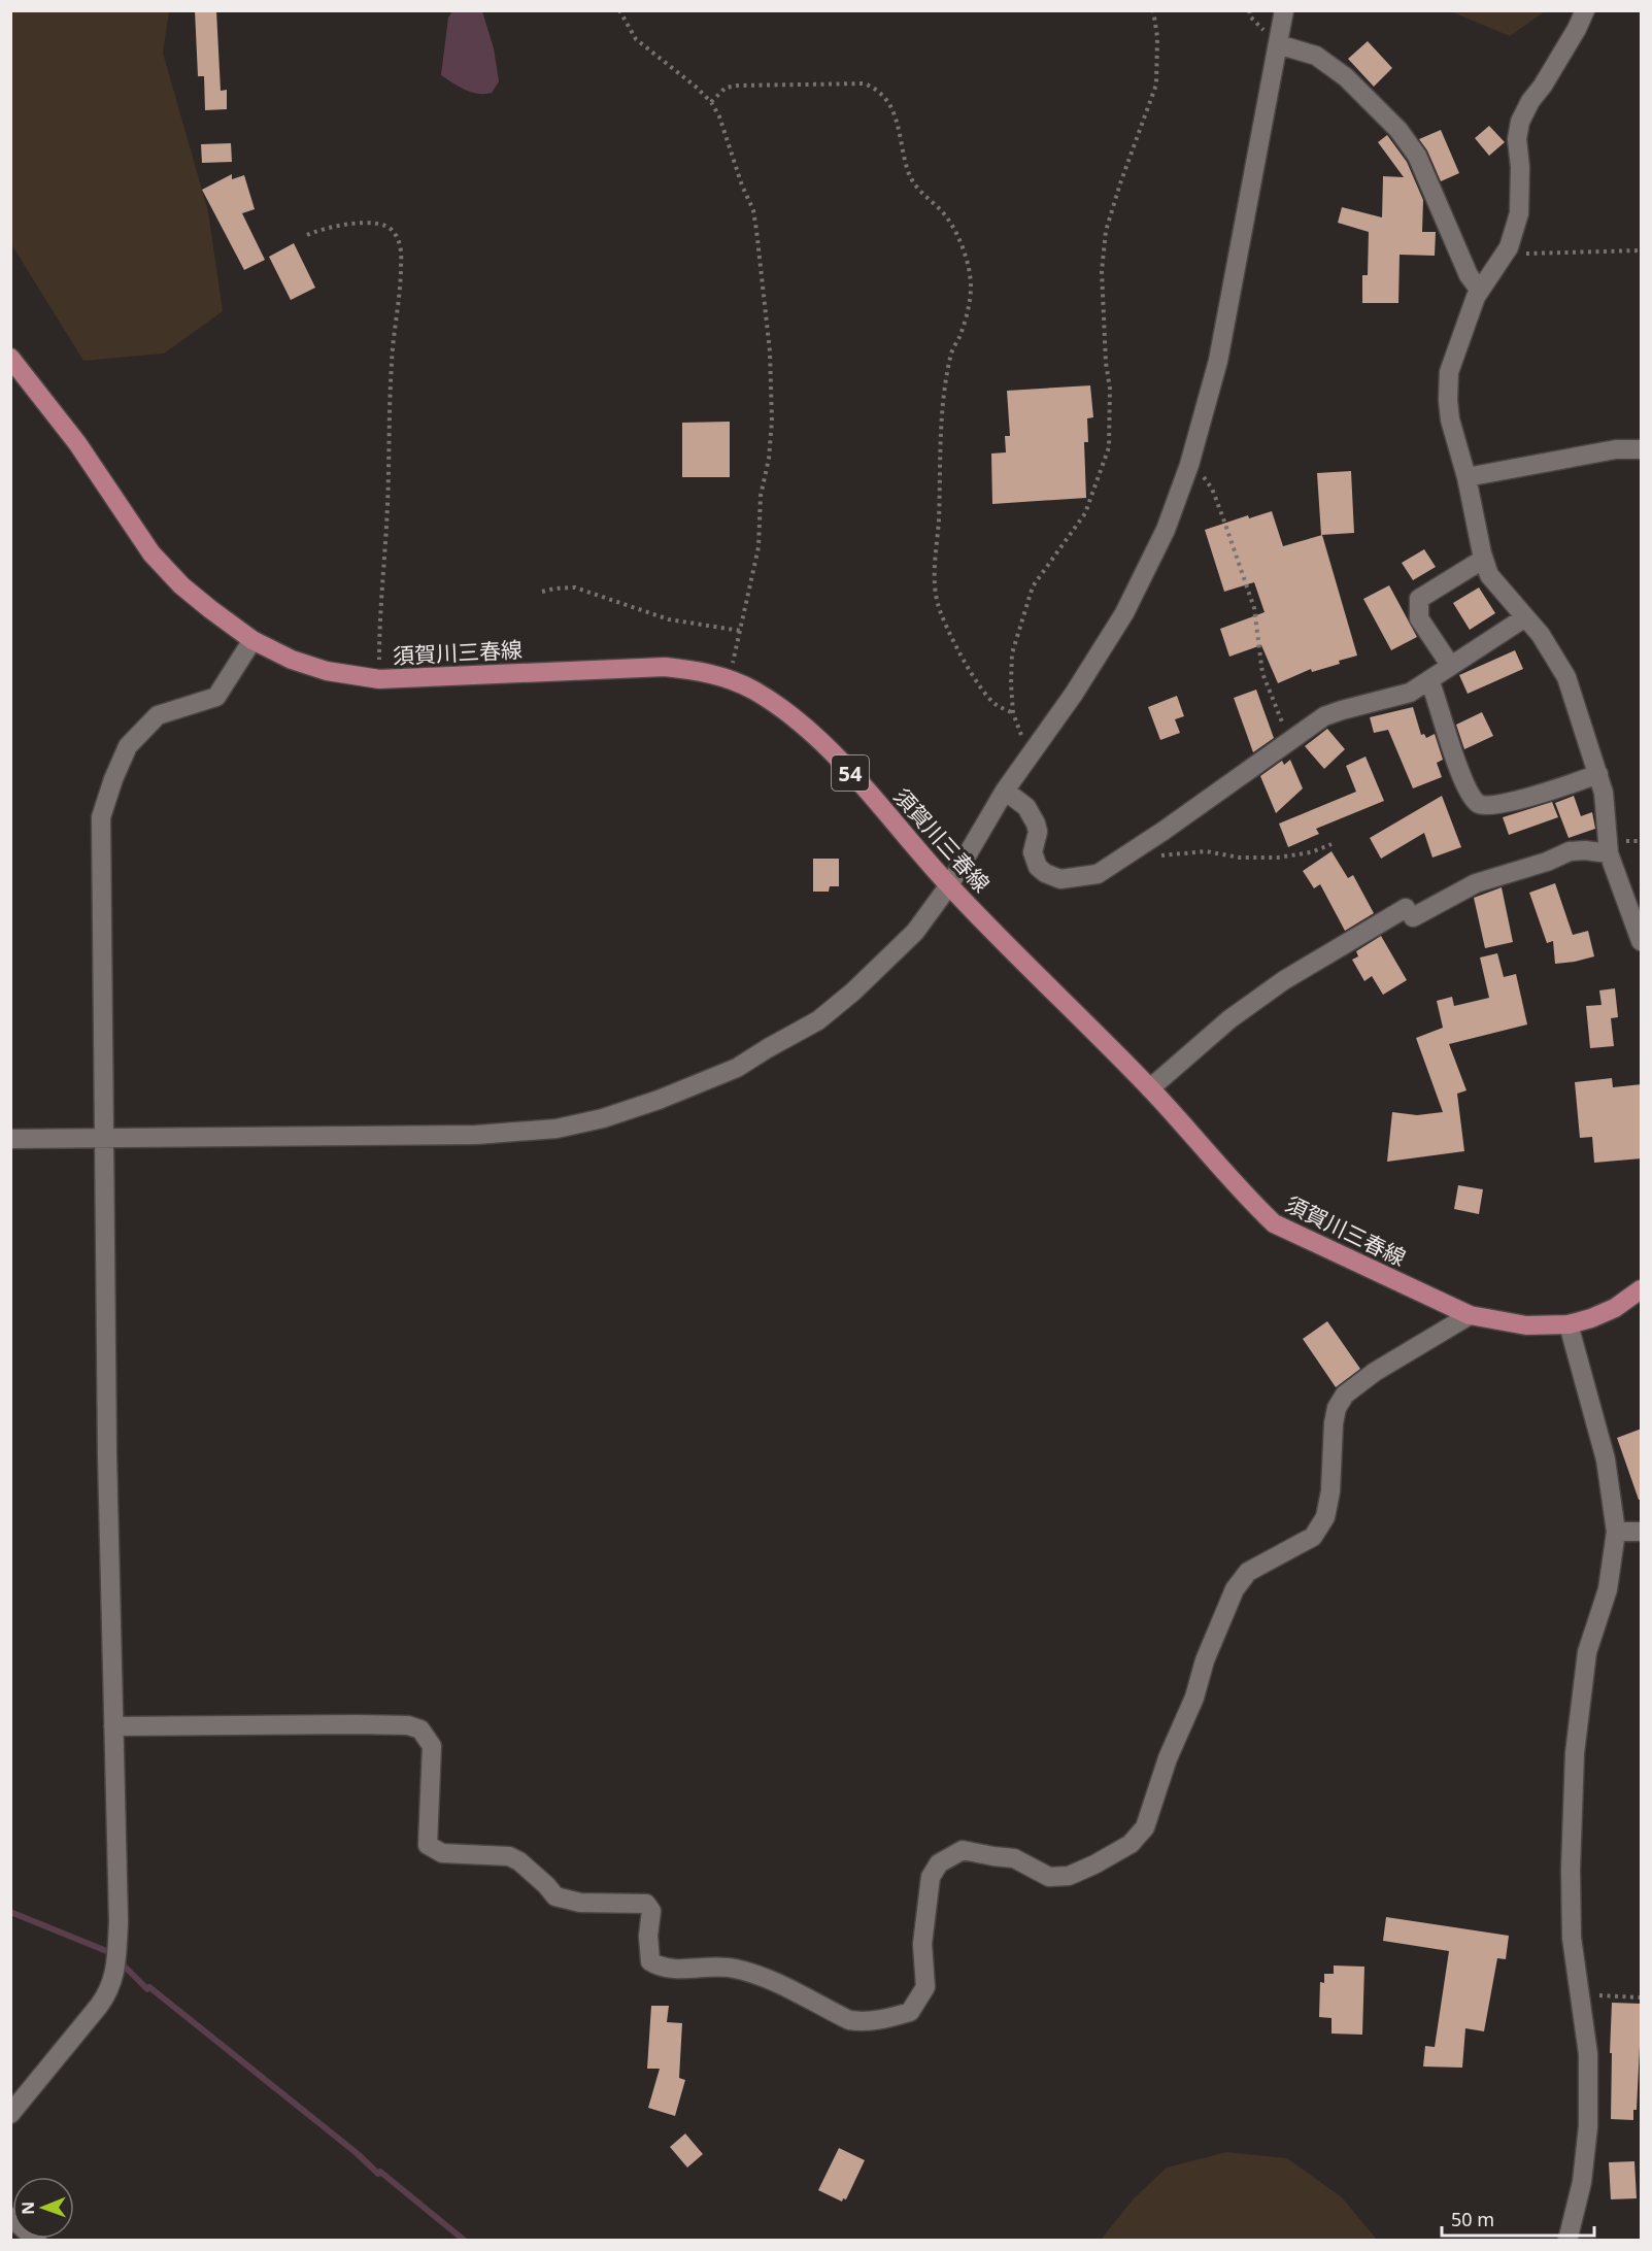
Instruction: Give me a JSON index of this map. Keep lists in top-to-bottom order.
{
  "streets": {
    "main road": ["須賀川三春線", "54"]
  },
  "scale_bar": "50 m",
  "north": "left"
}
